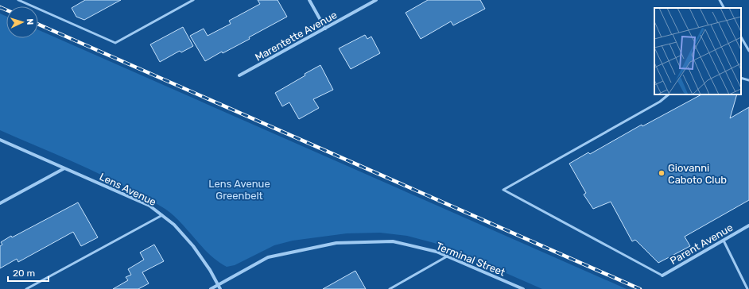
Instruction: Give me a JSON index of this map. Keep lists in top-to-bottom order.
{
  "streets": {
    "street": [
      "Marentette Avenue",
      "Lens Avenue",
      "Parent Avenue",
      "Terminal Street"
    ]
  },
  "crossings": [
    ["Lens Avenue", "Terminal Street"]
  ],
  "parks": ["Lens Avenue Greenbelt"],
  "places": ["Giovanni Caboto Club"],
  "scale_bar": "20 m",
  "north": "right"
}
